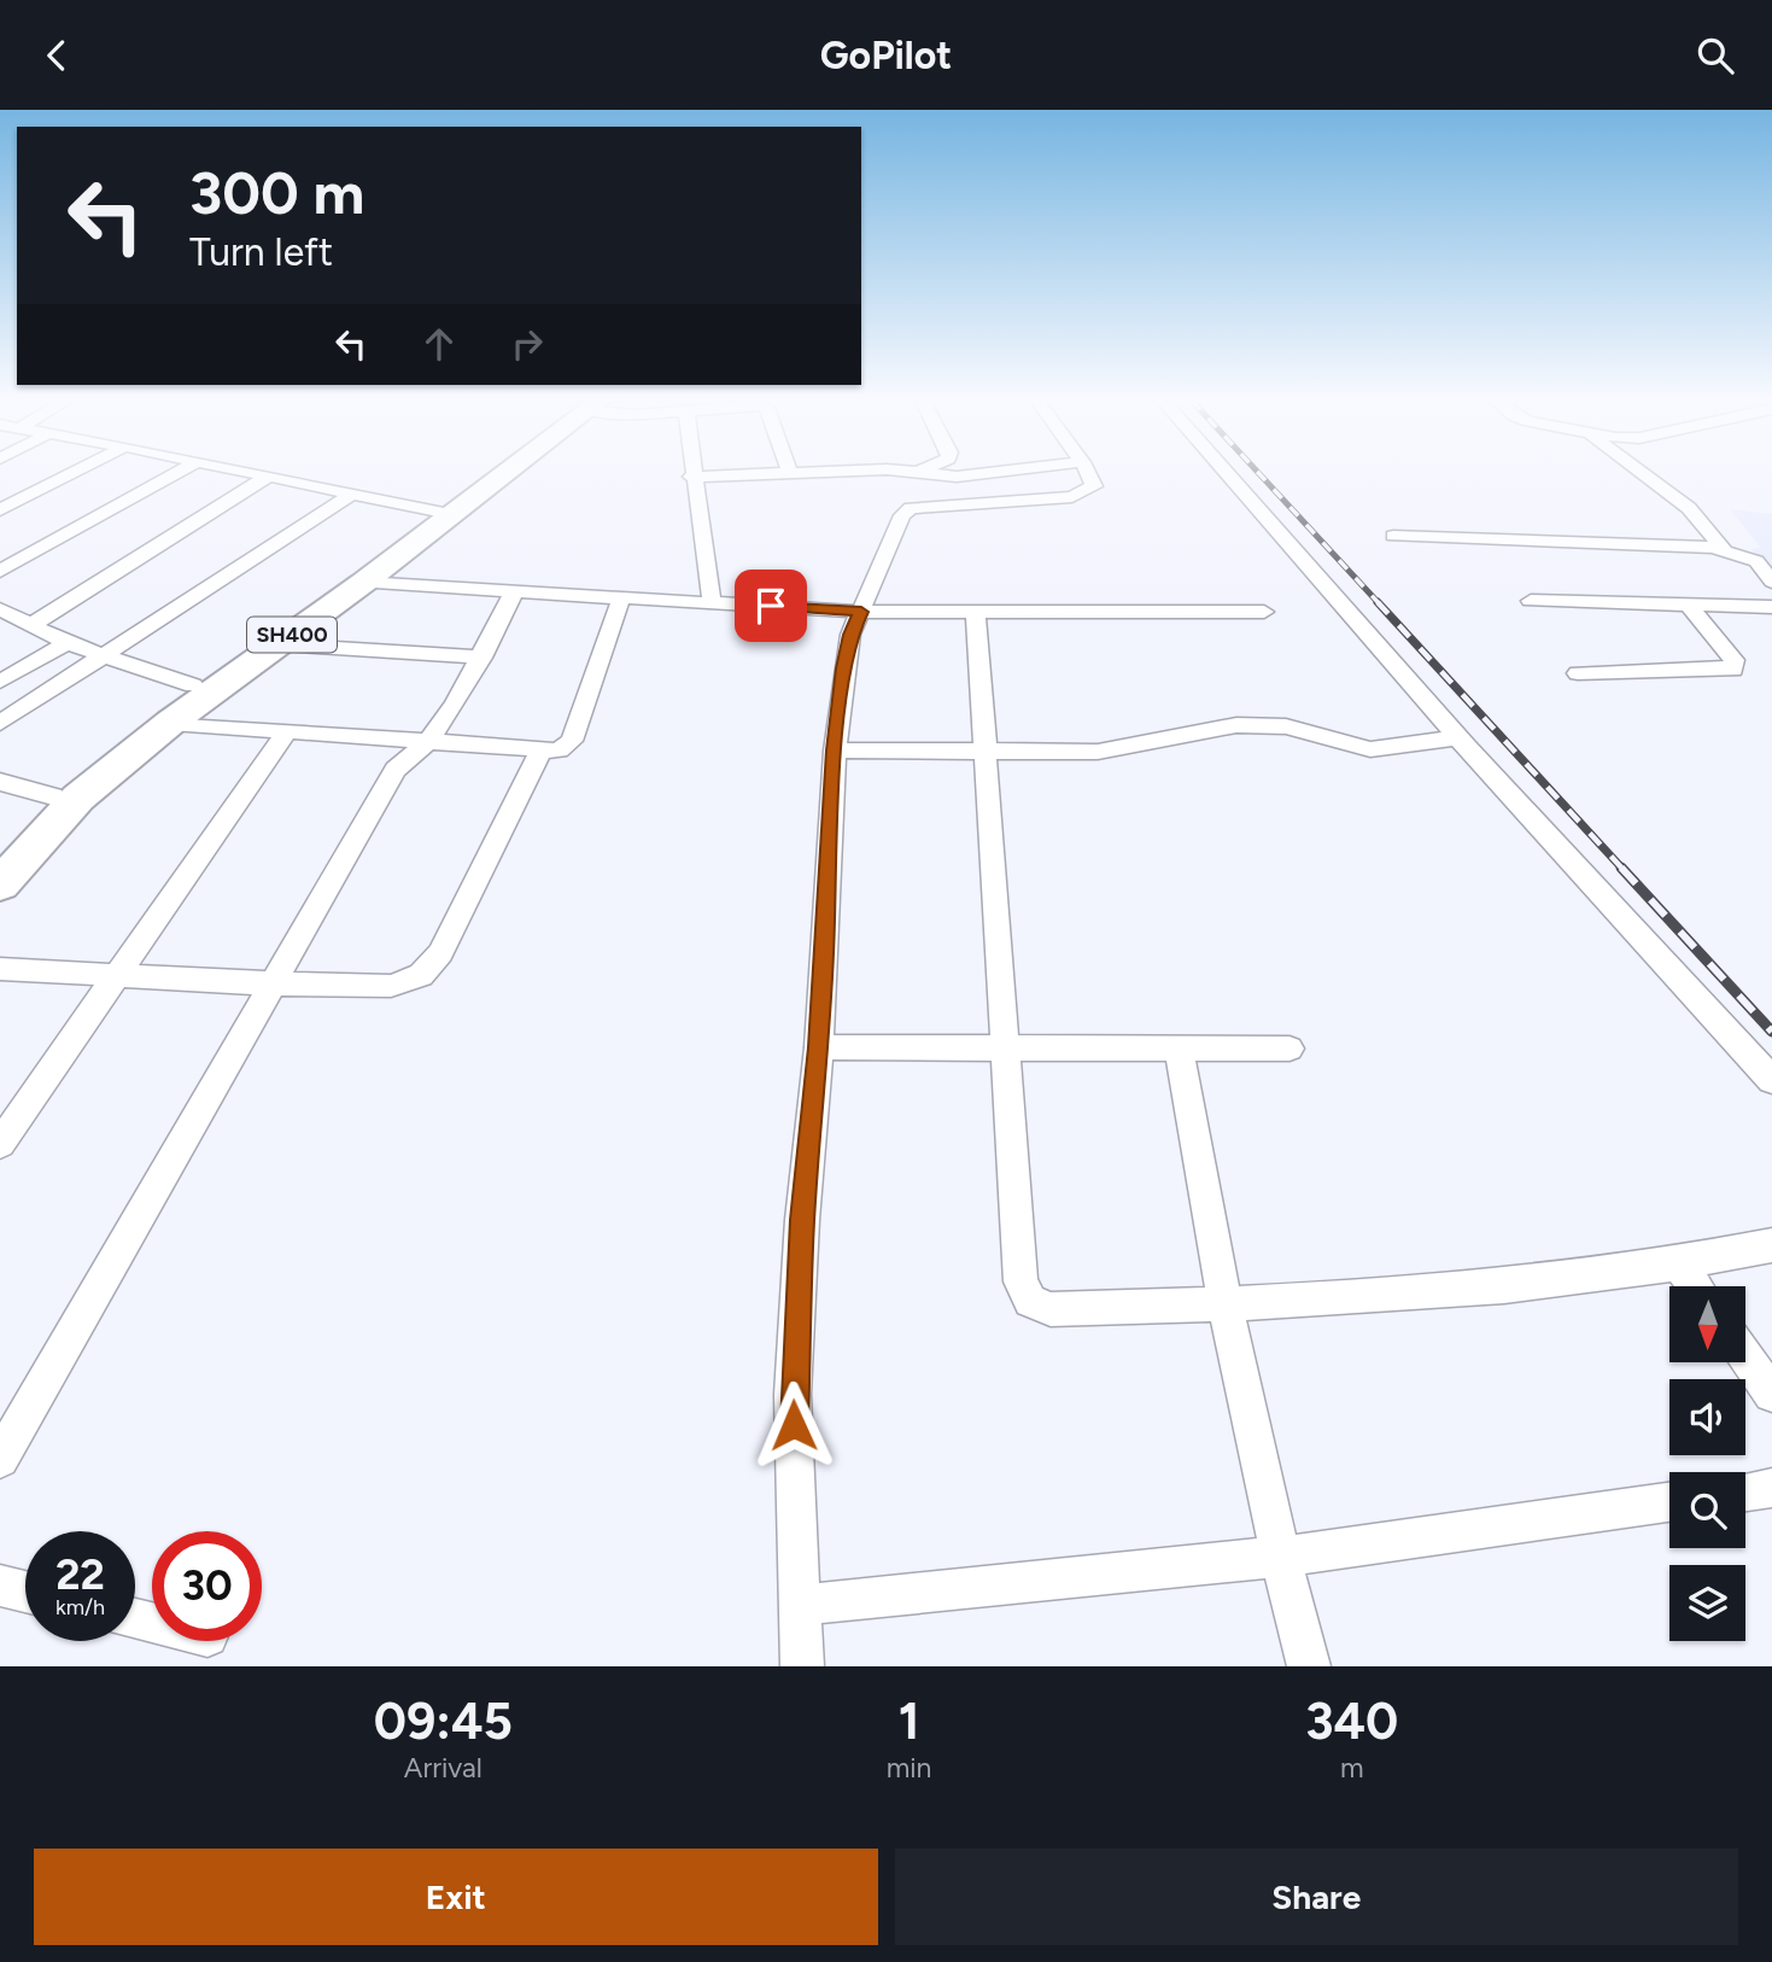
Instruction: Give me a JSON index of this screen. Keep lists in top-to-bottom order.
{
  "streets": {
    "main road": ["SH400"]
  },
  "north": "bottom",
  "page": {
    "header": "GoPilot",
    "turn": ["300 m", "Turn left"],
    "speed": "22 km/h",
    "limit": "30",
    "eta": [
      "09:45",
      "Arrival",
      "1",
      "min",
      "340",
      "m"
    ],
    "buttons": ["Exit", "Share"]
  }
}
